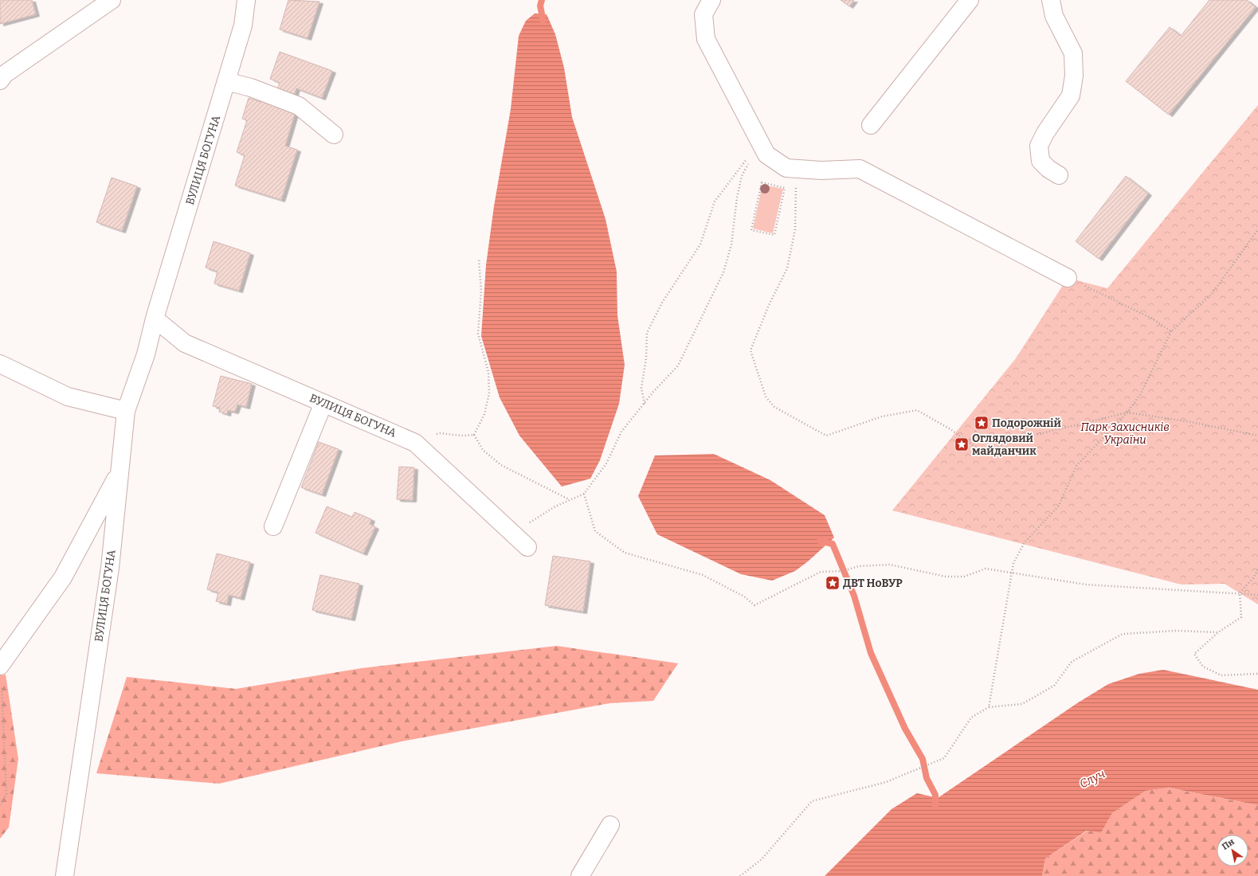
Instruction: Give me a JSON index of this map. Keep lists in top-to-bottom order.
{
  "streets": {
    "street": ["ВУЛИЦЯ БОГУНА"]
  },
  "water": ["Случ"],
  "parks": ["Парк Захисників України"],
  "places": {
    "place": ["Подорожнiй", "Оглядовий майданчик", "ДВТ НоВУР"]
  },
  "north": "top left"
}
